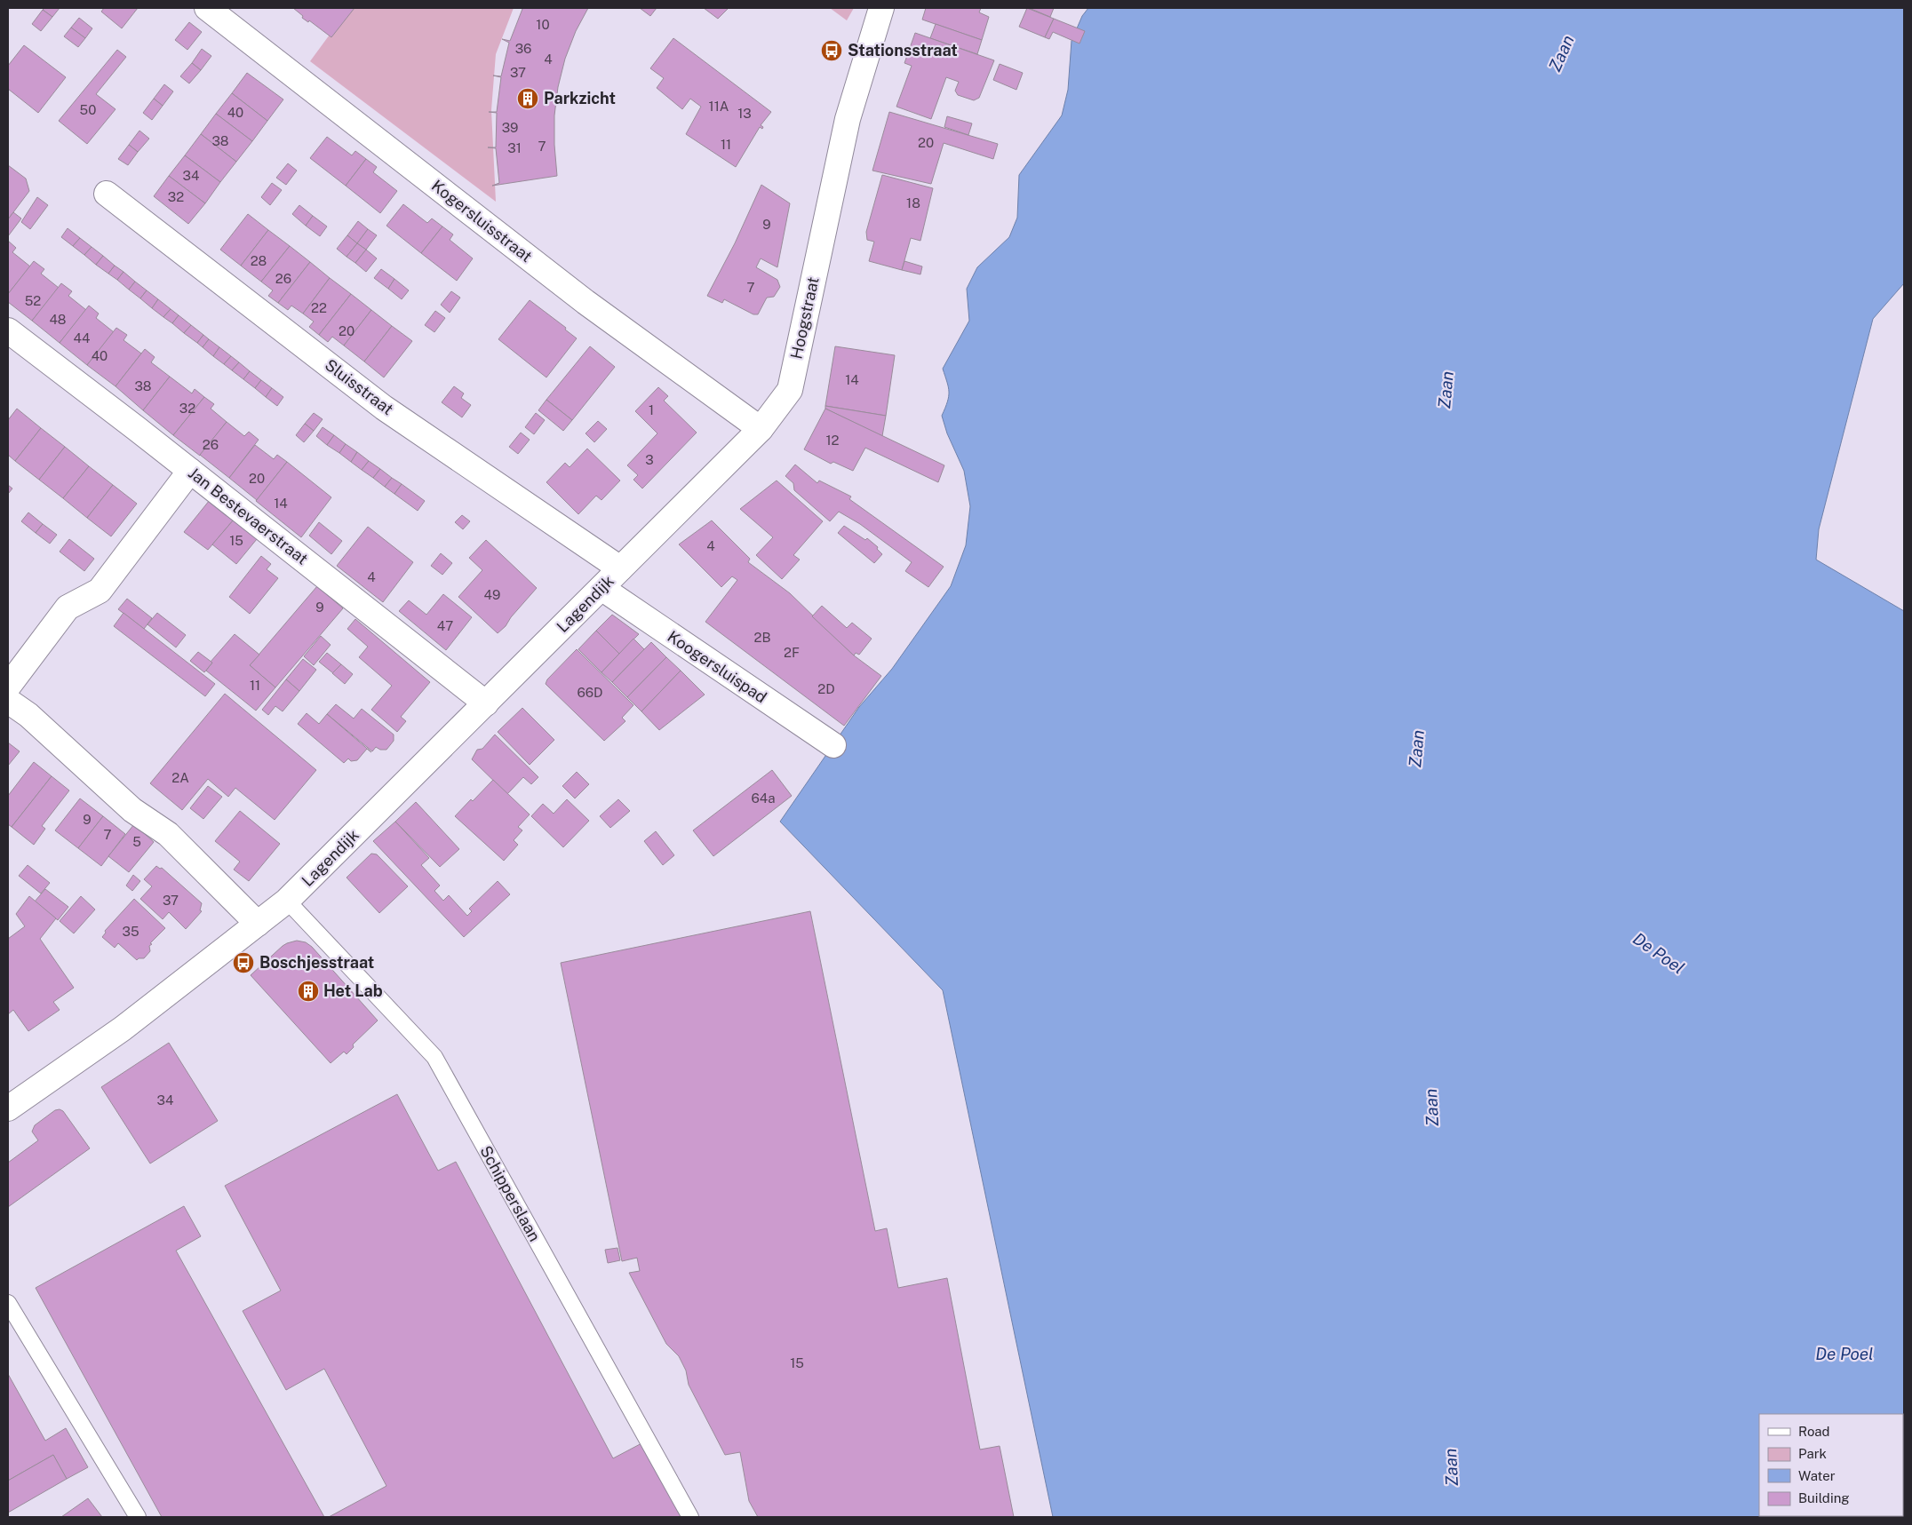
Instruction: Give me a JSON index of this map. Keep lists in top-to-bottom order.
{
  "streets": {
    "street": [
      "Kogersluisstraat",
      "Hoogstraat",
      "Sluisstraat",
      "Jan Bestevaerstraat",
      "Lagendijk",
      "Koogersluispad"
    ],
    "lane": ["Schipperslaan"]
  },
  "crossings": [
    ["Kogersluisstraat", "Hoogstraat"],
    ["Hoogstraat", "Sluisstraat"],
    ["Hoogstraat", "Lagendijk"],
    ["Sluisstraat", "Lagendijk"],
    ["Jan Bestevaerstraat", "Lagendijk"],
    ["Lagendijk", "Koogersluispad"],
    ["Lagendijk", "Schipperslaan"]
  ],
  "water": ["Zaan", "De Poel"],
  "places": {
    "bus stop": ["Stationsstraat", "Boschjesstraat"],
    "building": ["Parkzicht", "Het Lab"]
  },
  "house_numbers": [
    "10",
    "36",
    "4",
    "37",
    "11A",
    "50",
    "40",
    "13",
    "39",
    "38",
    "20",
    "11",
    "7",
    "31",
    "34",
    "32",
    "18",
    "9",
    "28",
    "26",
    "7",
    "52",
    "22",
    "48",
    "20",
    "44",
    "40",
    "14",
    "38",
    "32",
    "1",
    "12",
    "26",
    "3",
    "20",
    "14",
    "15",
    "4",
    "4",
    "49",
    "9",
    "47",
    "2B",
    "2F",
    "11",
    "2D",
    "66D",
    "2A",
    "64a",
    "9",
    "7",
    "5",
    "37",
    "35",
    "34",
    "15"
  ],
  "legend": [
    "Road",
    "Park",
    "Water",
    "Building"
  ]
}
